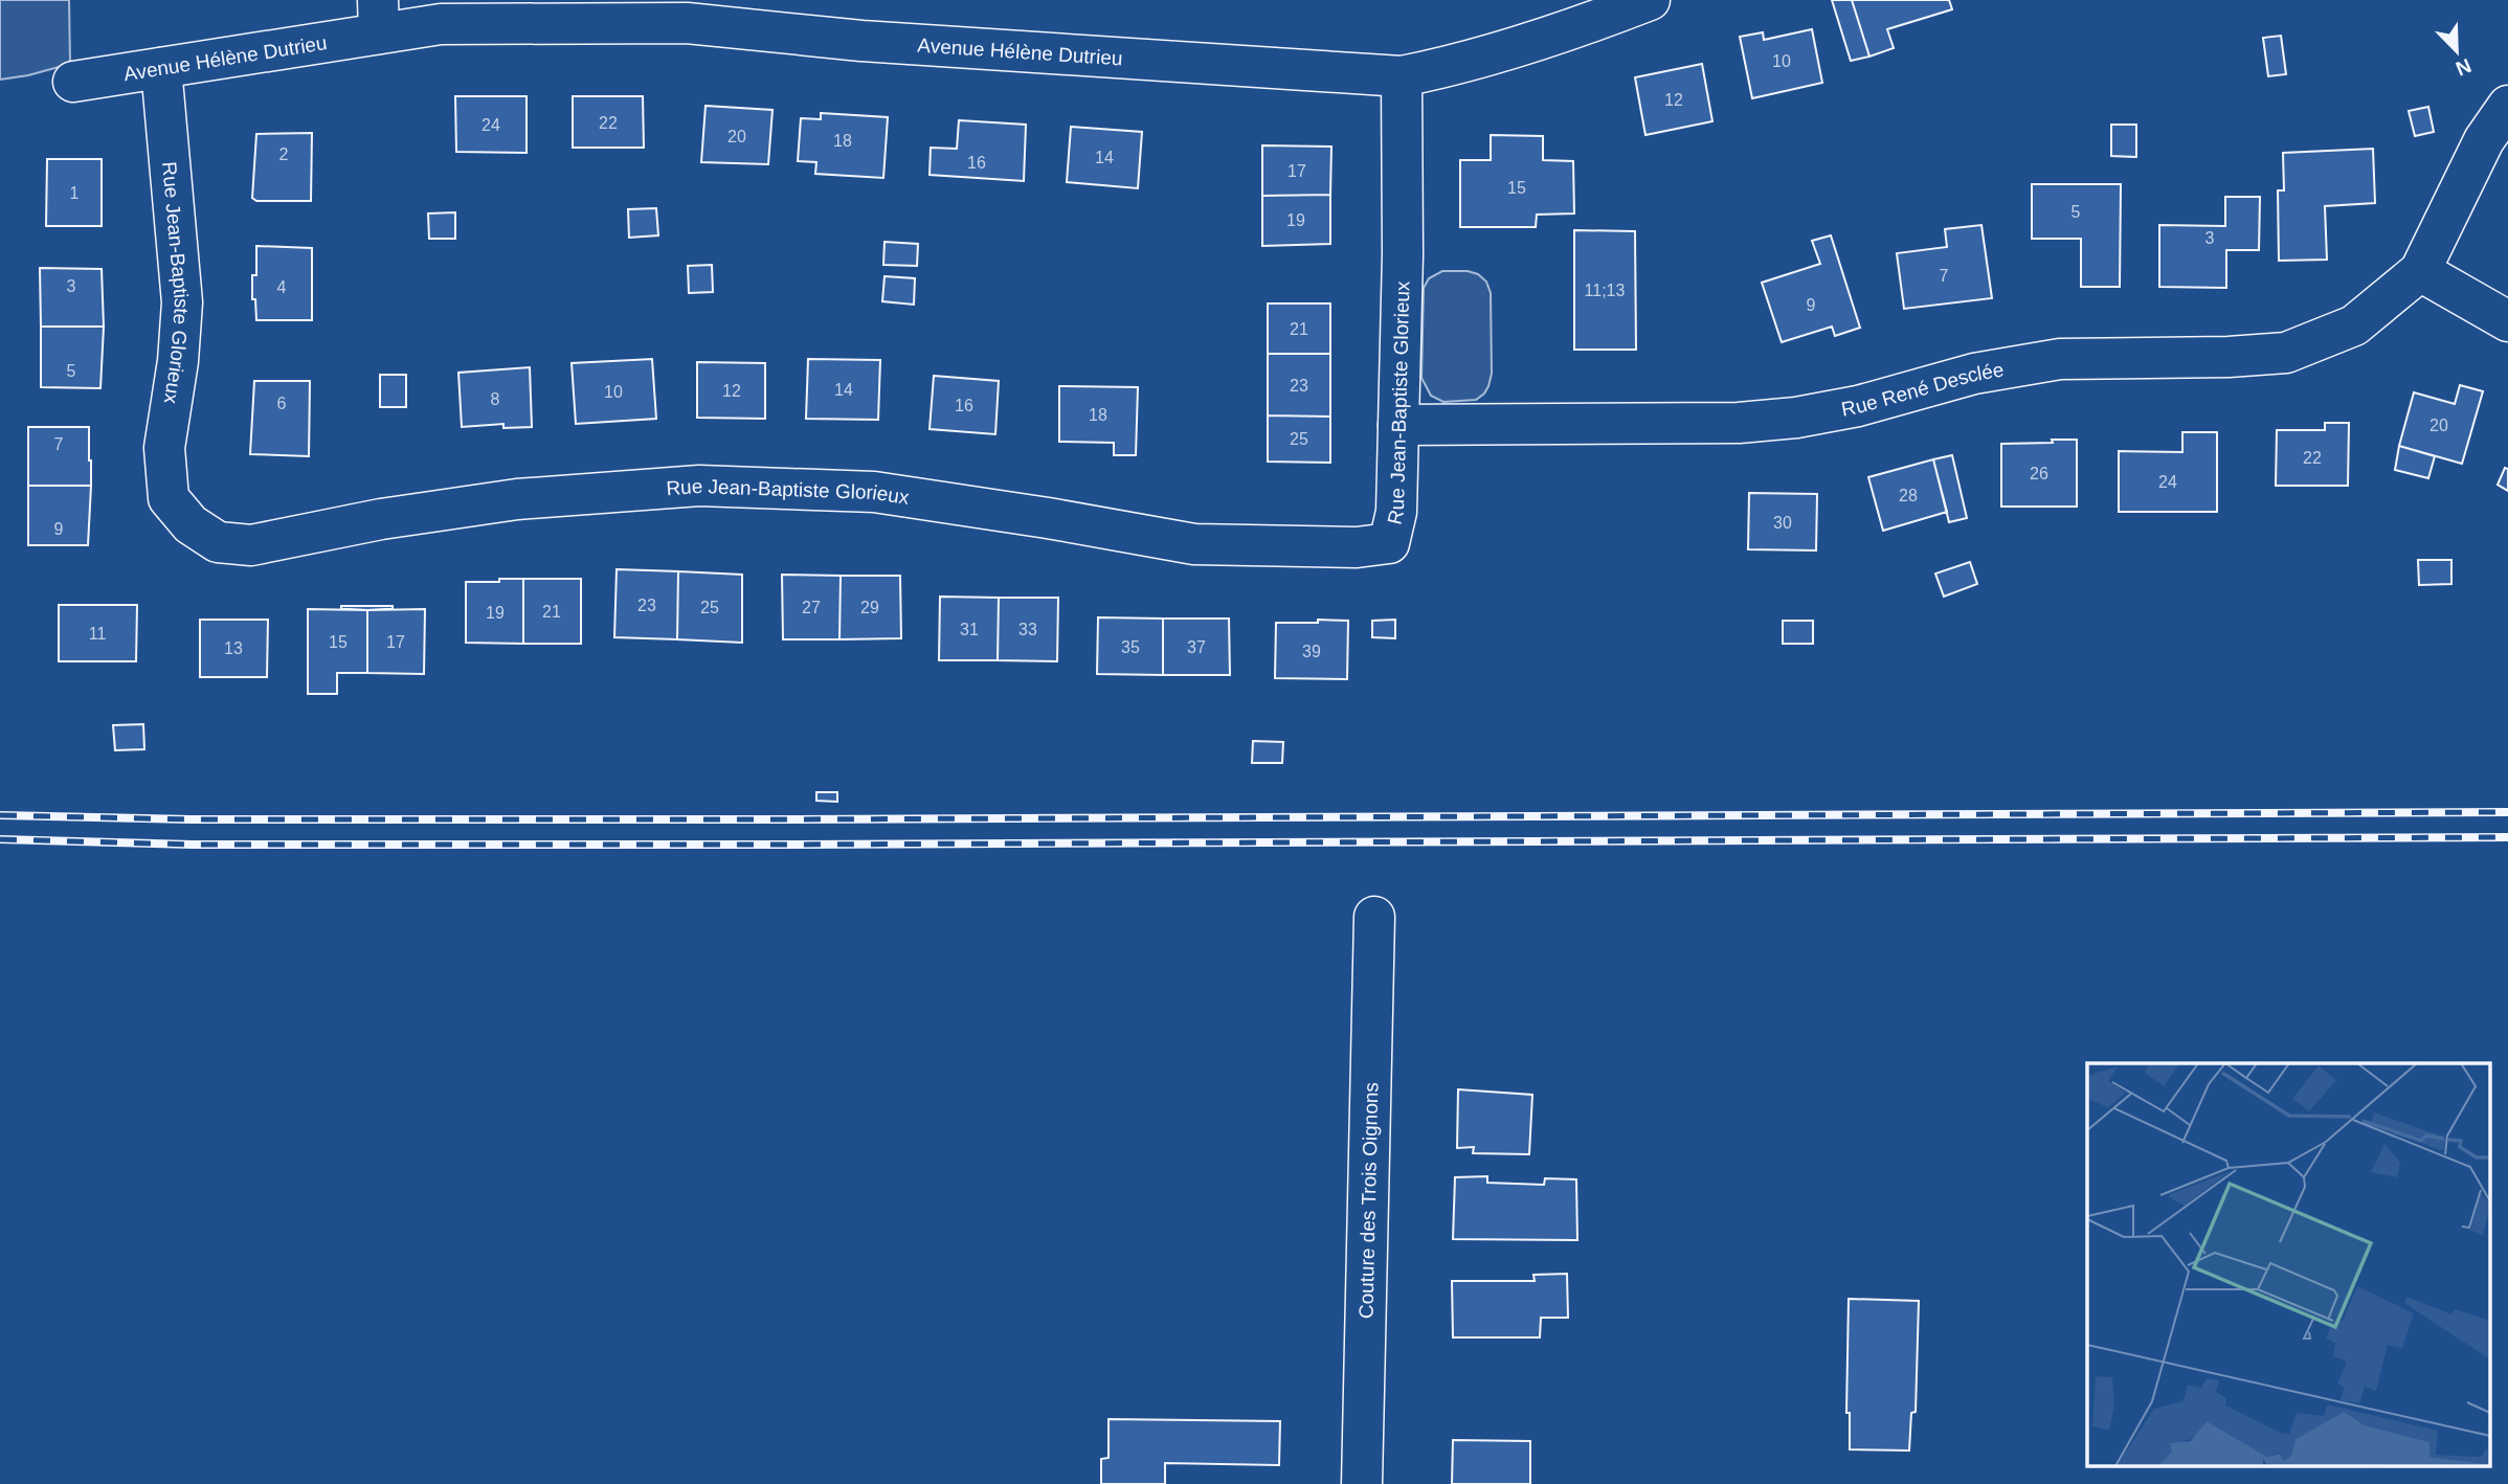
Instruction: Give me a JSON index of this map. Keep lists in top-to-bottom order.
{
  "streets": {
    "street": [
      "Avenue Hélène Dutrieu",
      "Rue Jean-Baptiste Glorieux",
      "Rue René Desclée",
      "Couture des Trois Oignons"
    ]
  },
  "crossings": [
    ["Avenue Hélène Dutrieu", "Rue Jean-Baptiste Glorieux"],
    ["Rue Jean-Baptiste Glorieux", "Rue René Desclée"]
  ],
  "house_numbers": [
    "10",
    "12",
    "22",
    "24",
    "20",
    "18",
    "2",
    "14",
    "16",
    "17",
    "15",
    "1",
    "5",
    "19",
    "3",
    "7",
    "3",
    "4",
    "11;13",
    "9",
    "21",
    "5",
    "23",
    "14",
    "12",
    "10",
    "8",
    "6",
    "16",
    "18",
    "20",
    "25",
    "7",
    "22",
    "26",
    "24",
    "28",
    "30",
    "9",
    "23",
    "25",
    "27",
    "29",
    "21",
    "19",
    "31",
    "33",
    "11",
    "15",
    "17",
    "35",
    "37",
    "13",
    "39"
  ],
  "north": "bottom right"
}
